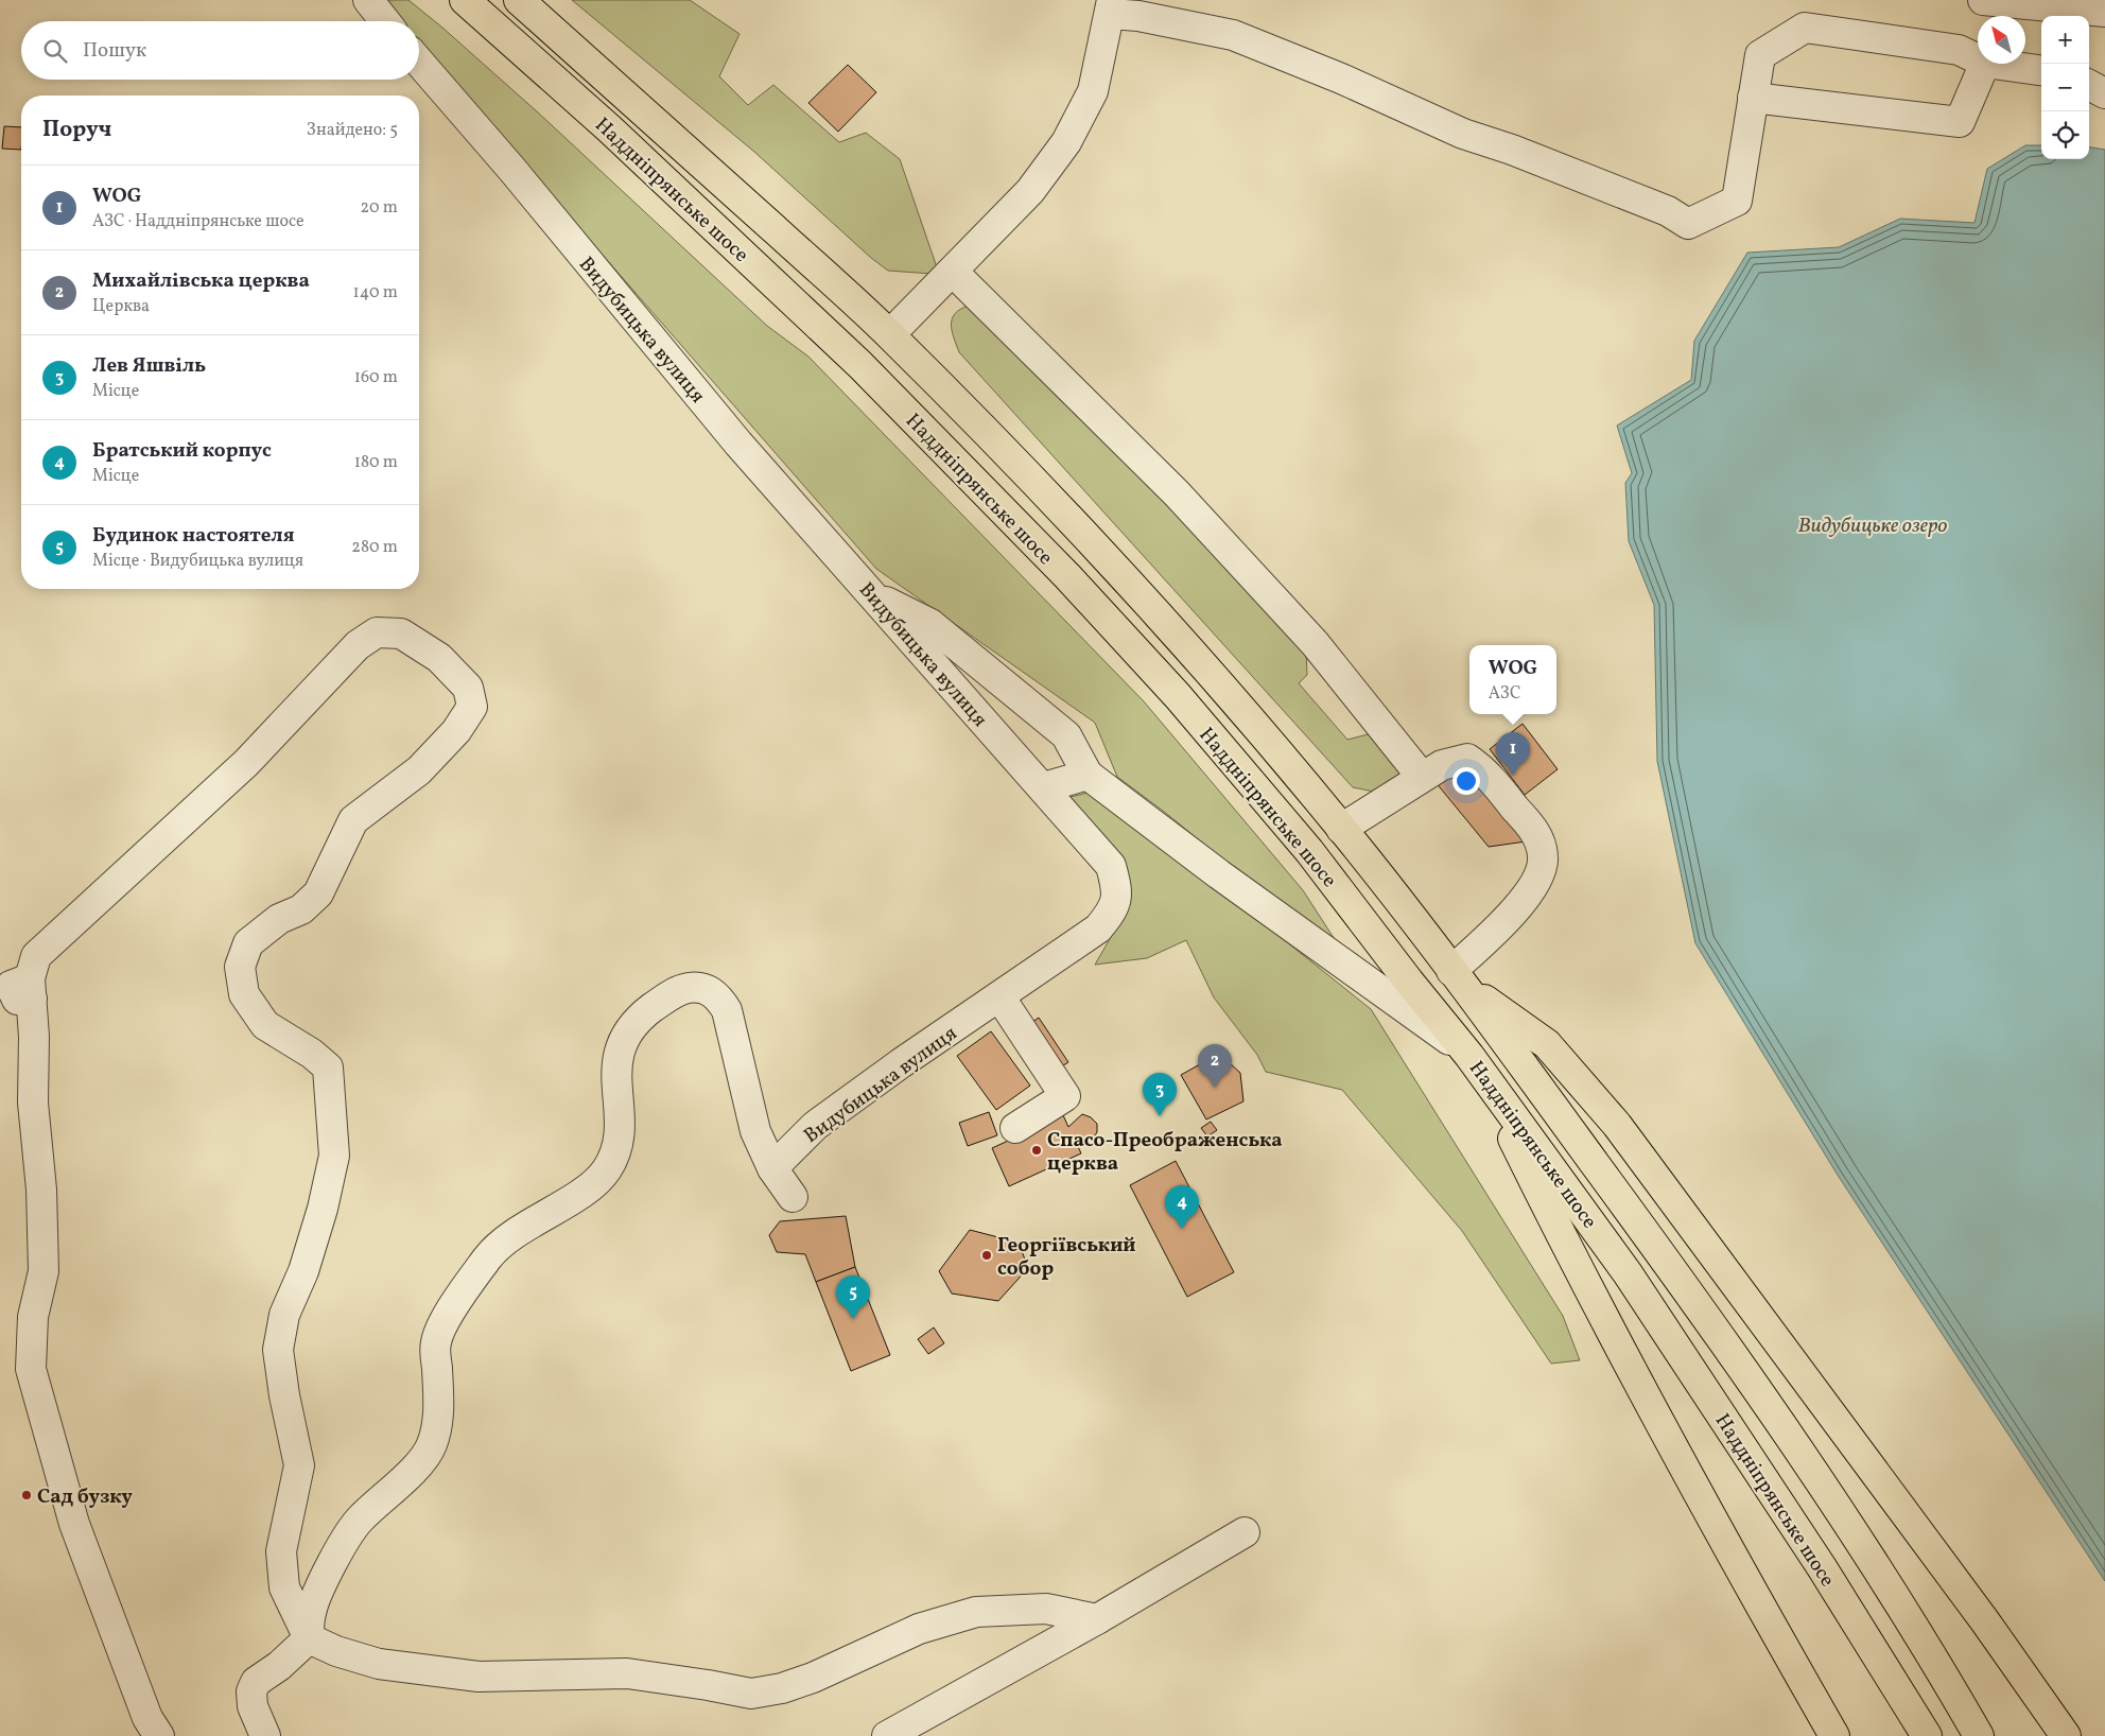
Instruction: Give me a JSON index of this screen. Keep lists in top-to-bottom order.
{
  "streets": {
    "main road": ["Наддніпрянське шосе"],
    "street": ["Видубицька вулиця"]
  },
  "water": ["Видубицьке озеро"],
  "places": ["Спасо-Преображенська церква", "Георгіївський собор", "Сад бузку"],
  "north": "top left",
  "page": {
    "map_buttons": ["+", "−"],
    "search": "Пошук",
    "heading": ["Поруч", "Знайдено: 5"],
    "list": [
      {
        "mark": "1",
        "name": "WOG",
        "note": "АЗС · Наддніпрянське шосе",
        "value": "20 m"
      },
      {
        "mark": "2",
        "name": "Михайлівська церква",
        "note": "Церква",
        "value": "140 m"
      },
      {
        "mark": "3",
        "name": "Лев Яшвіль",
        "note": "Місце",
        "value": "160 m"
      },
      {
        "mark": "4",
        "name": "Братський корпус",
        "note": "Місце",
        "value": "180 m"
      },
      {
        "mark": "5",
        "name": "Будинок настоятеля",
        "note": "Місце · Видубицька вулиця",
        "value": "280 m"
      }
    ],
    "popup": ["WOG", "АЗС"],
    "pins": [
      "1",
      "2",
      "3",
      "4",
      "5"
    ]
  }
}
